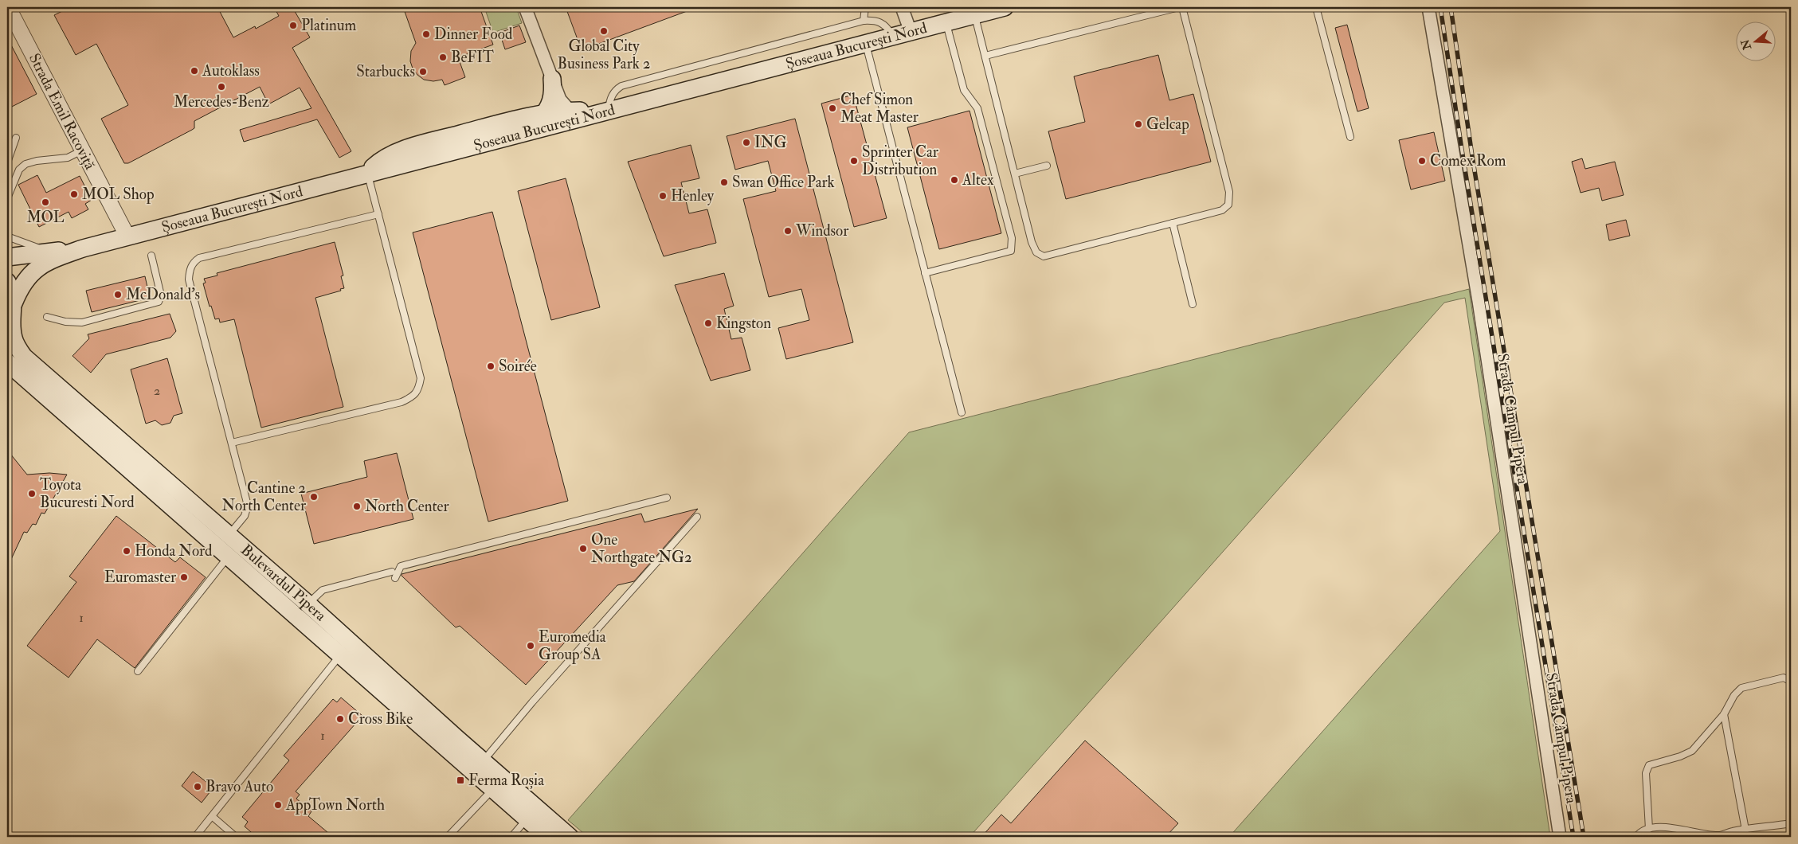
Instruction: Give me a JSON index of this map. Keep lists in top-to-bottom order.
{
  "streets": {
    "main road": ["Șoseaua București Nord", "Bulevardul Pipera"],
    "street": ["Strada Emil Racoviță", "Strada Câmpul Pipera"]
  },
  "crossings": [
    ["Șoseaua București Nord", "Strada Emil Racoviță"],
    ["Șoseaua București Nord", "Bulevardul Pipera"]
  ],
  "places": {
    "other": [
      "Platinum",
      "Global City Business Park 2",
      "Dinner Food",
      "BeFIT",
      "Autoklass",
      "Starbucks",
      "Mercedes-Benz",
      "Chef Simon Meat Master",
      "Gelcap",
      "ING",
      "Sprinter Car Distribution",
      "Comex Rom",
      "Altex",
      "Swan Office Park",
      "MOL Shop",
      "Henley",
      "MOL",
      "Windsor",
      "McDonald's",
      "Kingston",
      "Soirée",
      "Toyota Bucuresti Nord",
      "Cantine 2 North Center",
      "North Center",
      "One Northgate NG2",
      "Honda Nord",
      "Euromaster",
      "Euromedia Group SA",
      "Cross Bike",
      "Bravo Auto",
      "AppTown North"
    ],
    "transit": ["Ferma Roșia"]
  },
  "house_numbers": ["2", "1", "1"],
  "north": "left"
}
